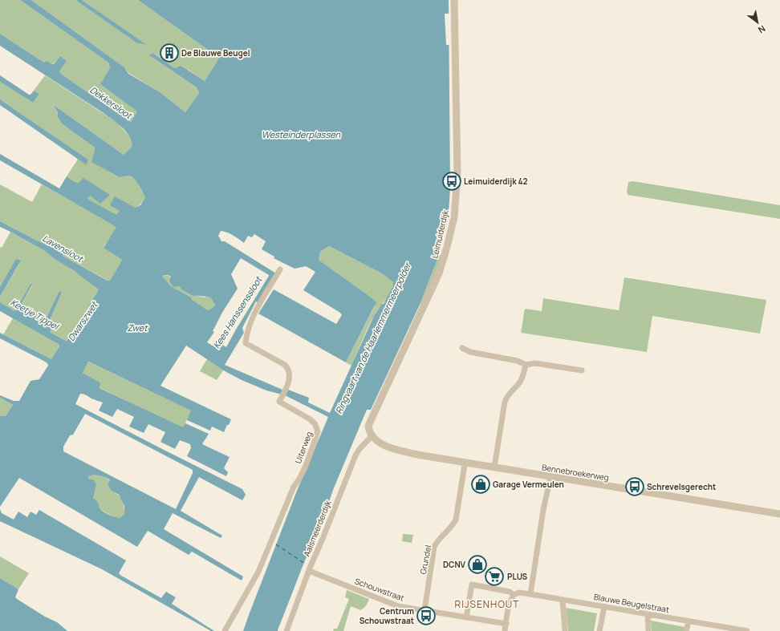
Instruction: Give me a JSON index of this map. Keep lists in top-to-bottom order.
{
  "streets": {
    "street": [
      "Leimuiderdijk",
      "Uiterweg",
      "Bennebroekerweg",
      "Aalsmeerderdijk",
      "Grundel",
      "Schouwstraat",
      "Blauwe Beugelstraat"
    ]
  },
  "crossings": [
    ["Leimuiderdijk", "Bennebroekerweg"],
    ["Leimuiderdijk", "Aalsmeerderdijk"],
    ["Bennebroekerweg", "Aalsmeerderdijk"],
    ["Bennebroekerweg", "Grundel"],
    ["Aalsmeerderdijk", "Schouwstraat"],
    ["Grundel", "Schouwstraat"]
  ],
  "districts": ["RIJSENHOUT"],
  "water": [
    "Dekkersloot",
    "Westeinderplassen",
    "Lavensloot",
    "Kees Hanssenssloot",
    "Keetje Tippel",
    "Dwarszwet",
    "Zwet",
    "Ringvaart van de Haarlemmermeerpolder"
  ],
  "places": {
    "building": ["De Blauwe Beugel"],
    "bus stop": ["Leimuiderdijk 42", "Schrevelsgerecht", "Centrum Schouwstraat"],
    "shop": ["Garage Vermeulen", "DCNV"],
    "supermarket": ["PLUS"]
  },
  "north": "bottom right"
}
